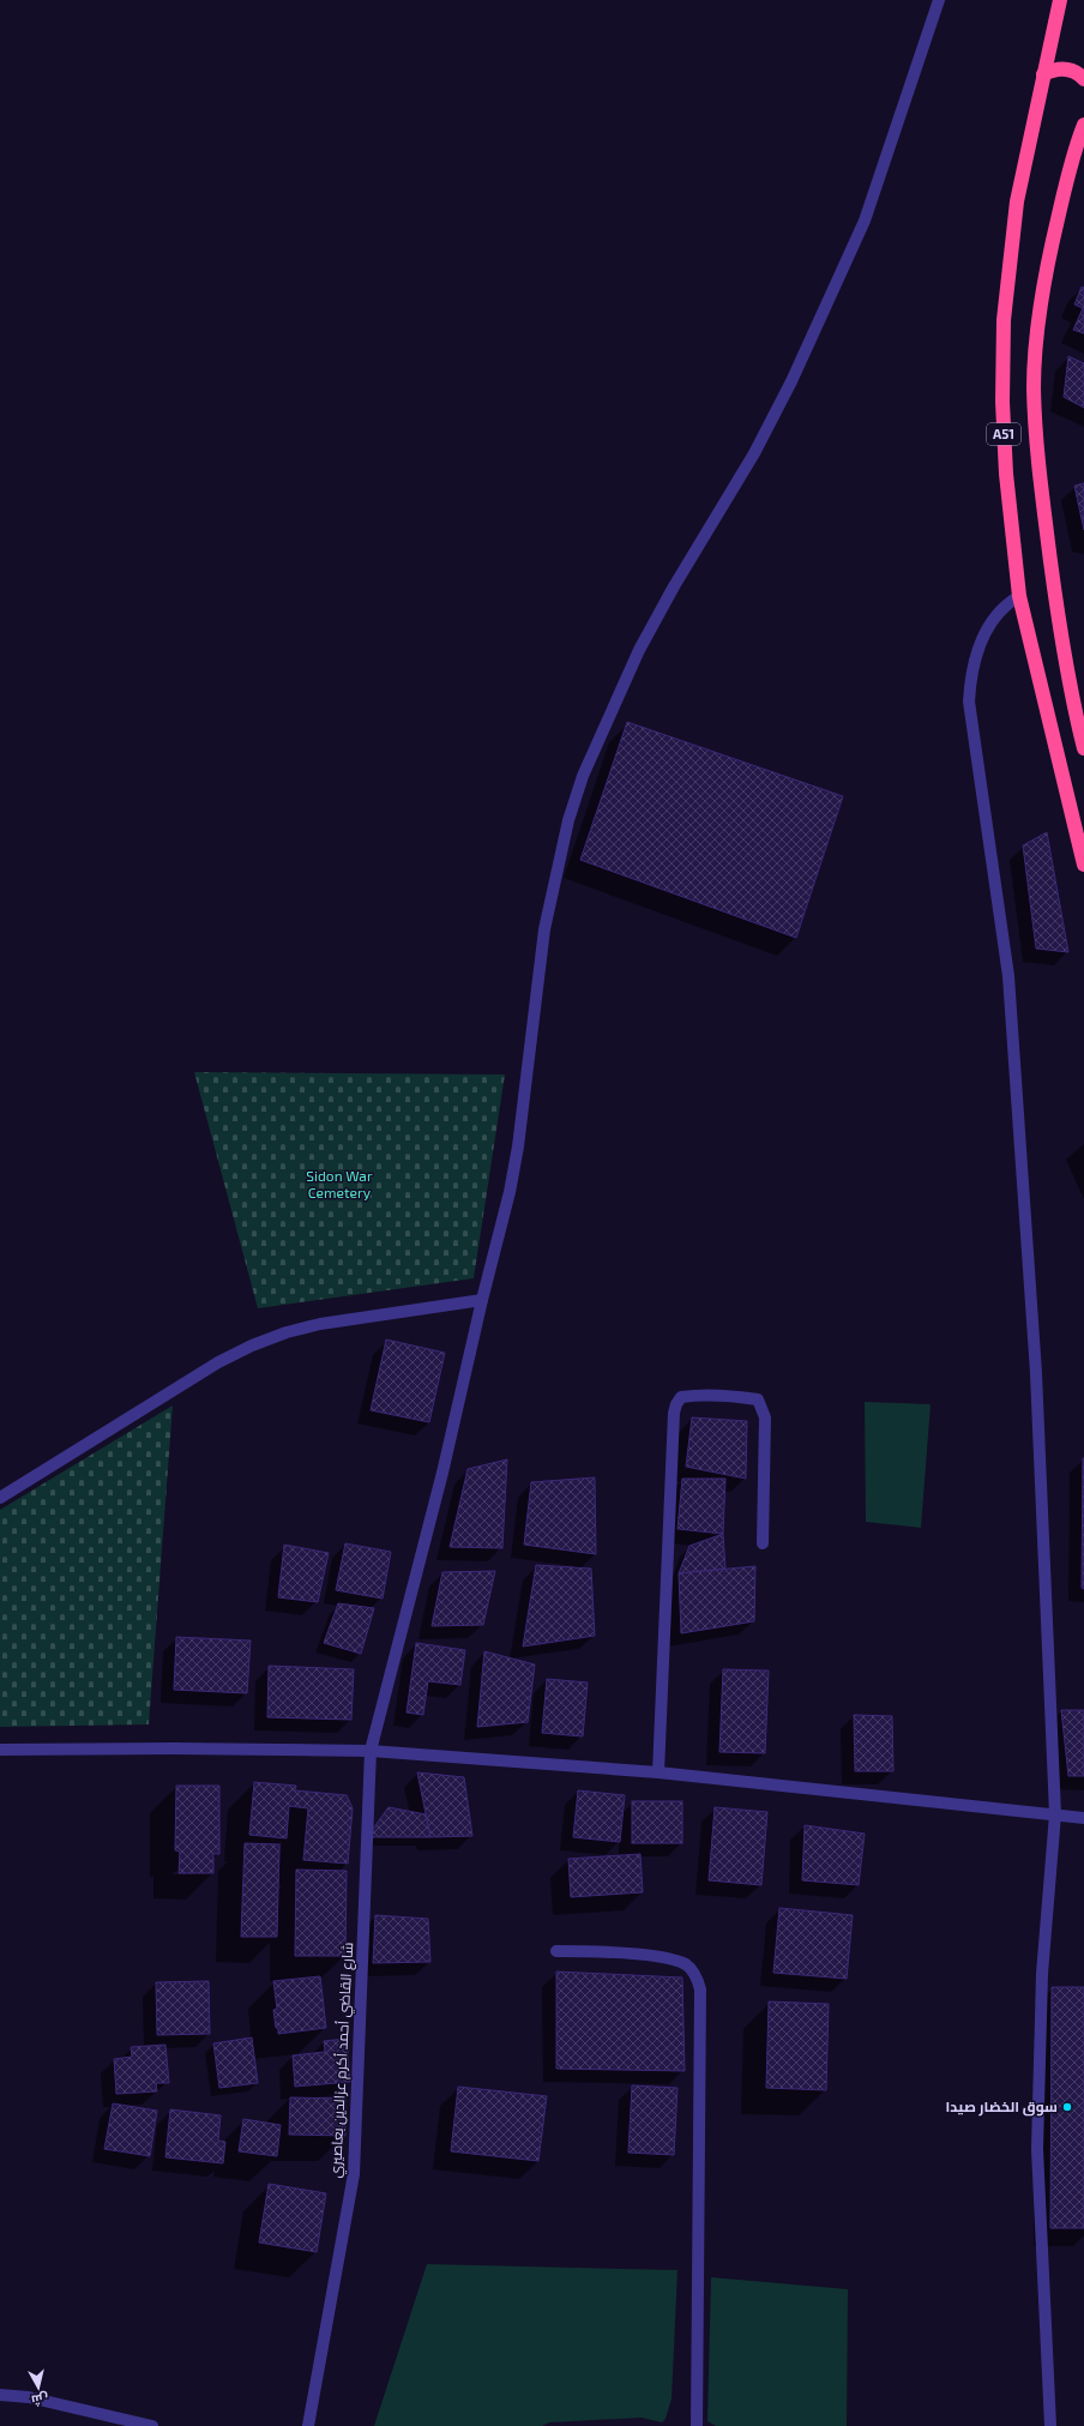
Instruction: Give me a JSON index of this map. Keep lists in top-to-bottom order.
{
  "streets": {
    "highway": ["A51"],
    "street": ["شارع القاضي أحمد أكرم عزالدين بعاصيري"]
  },
  "parks": ["Sidon War Cemetery"],
  "places": ["سوق الخضار صيدا"],
  "north": "bottom"
}
